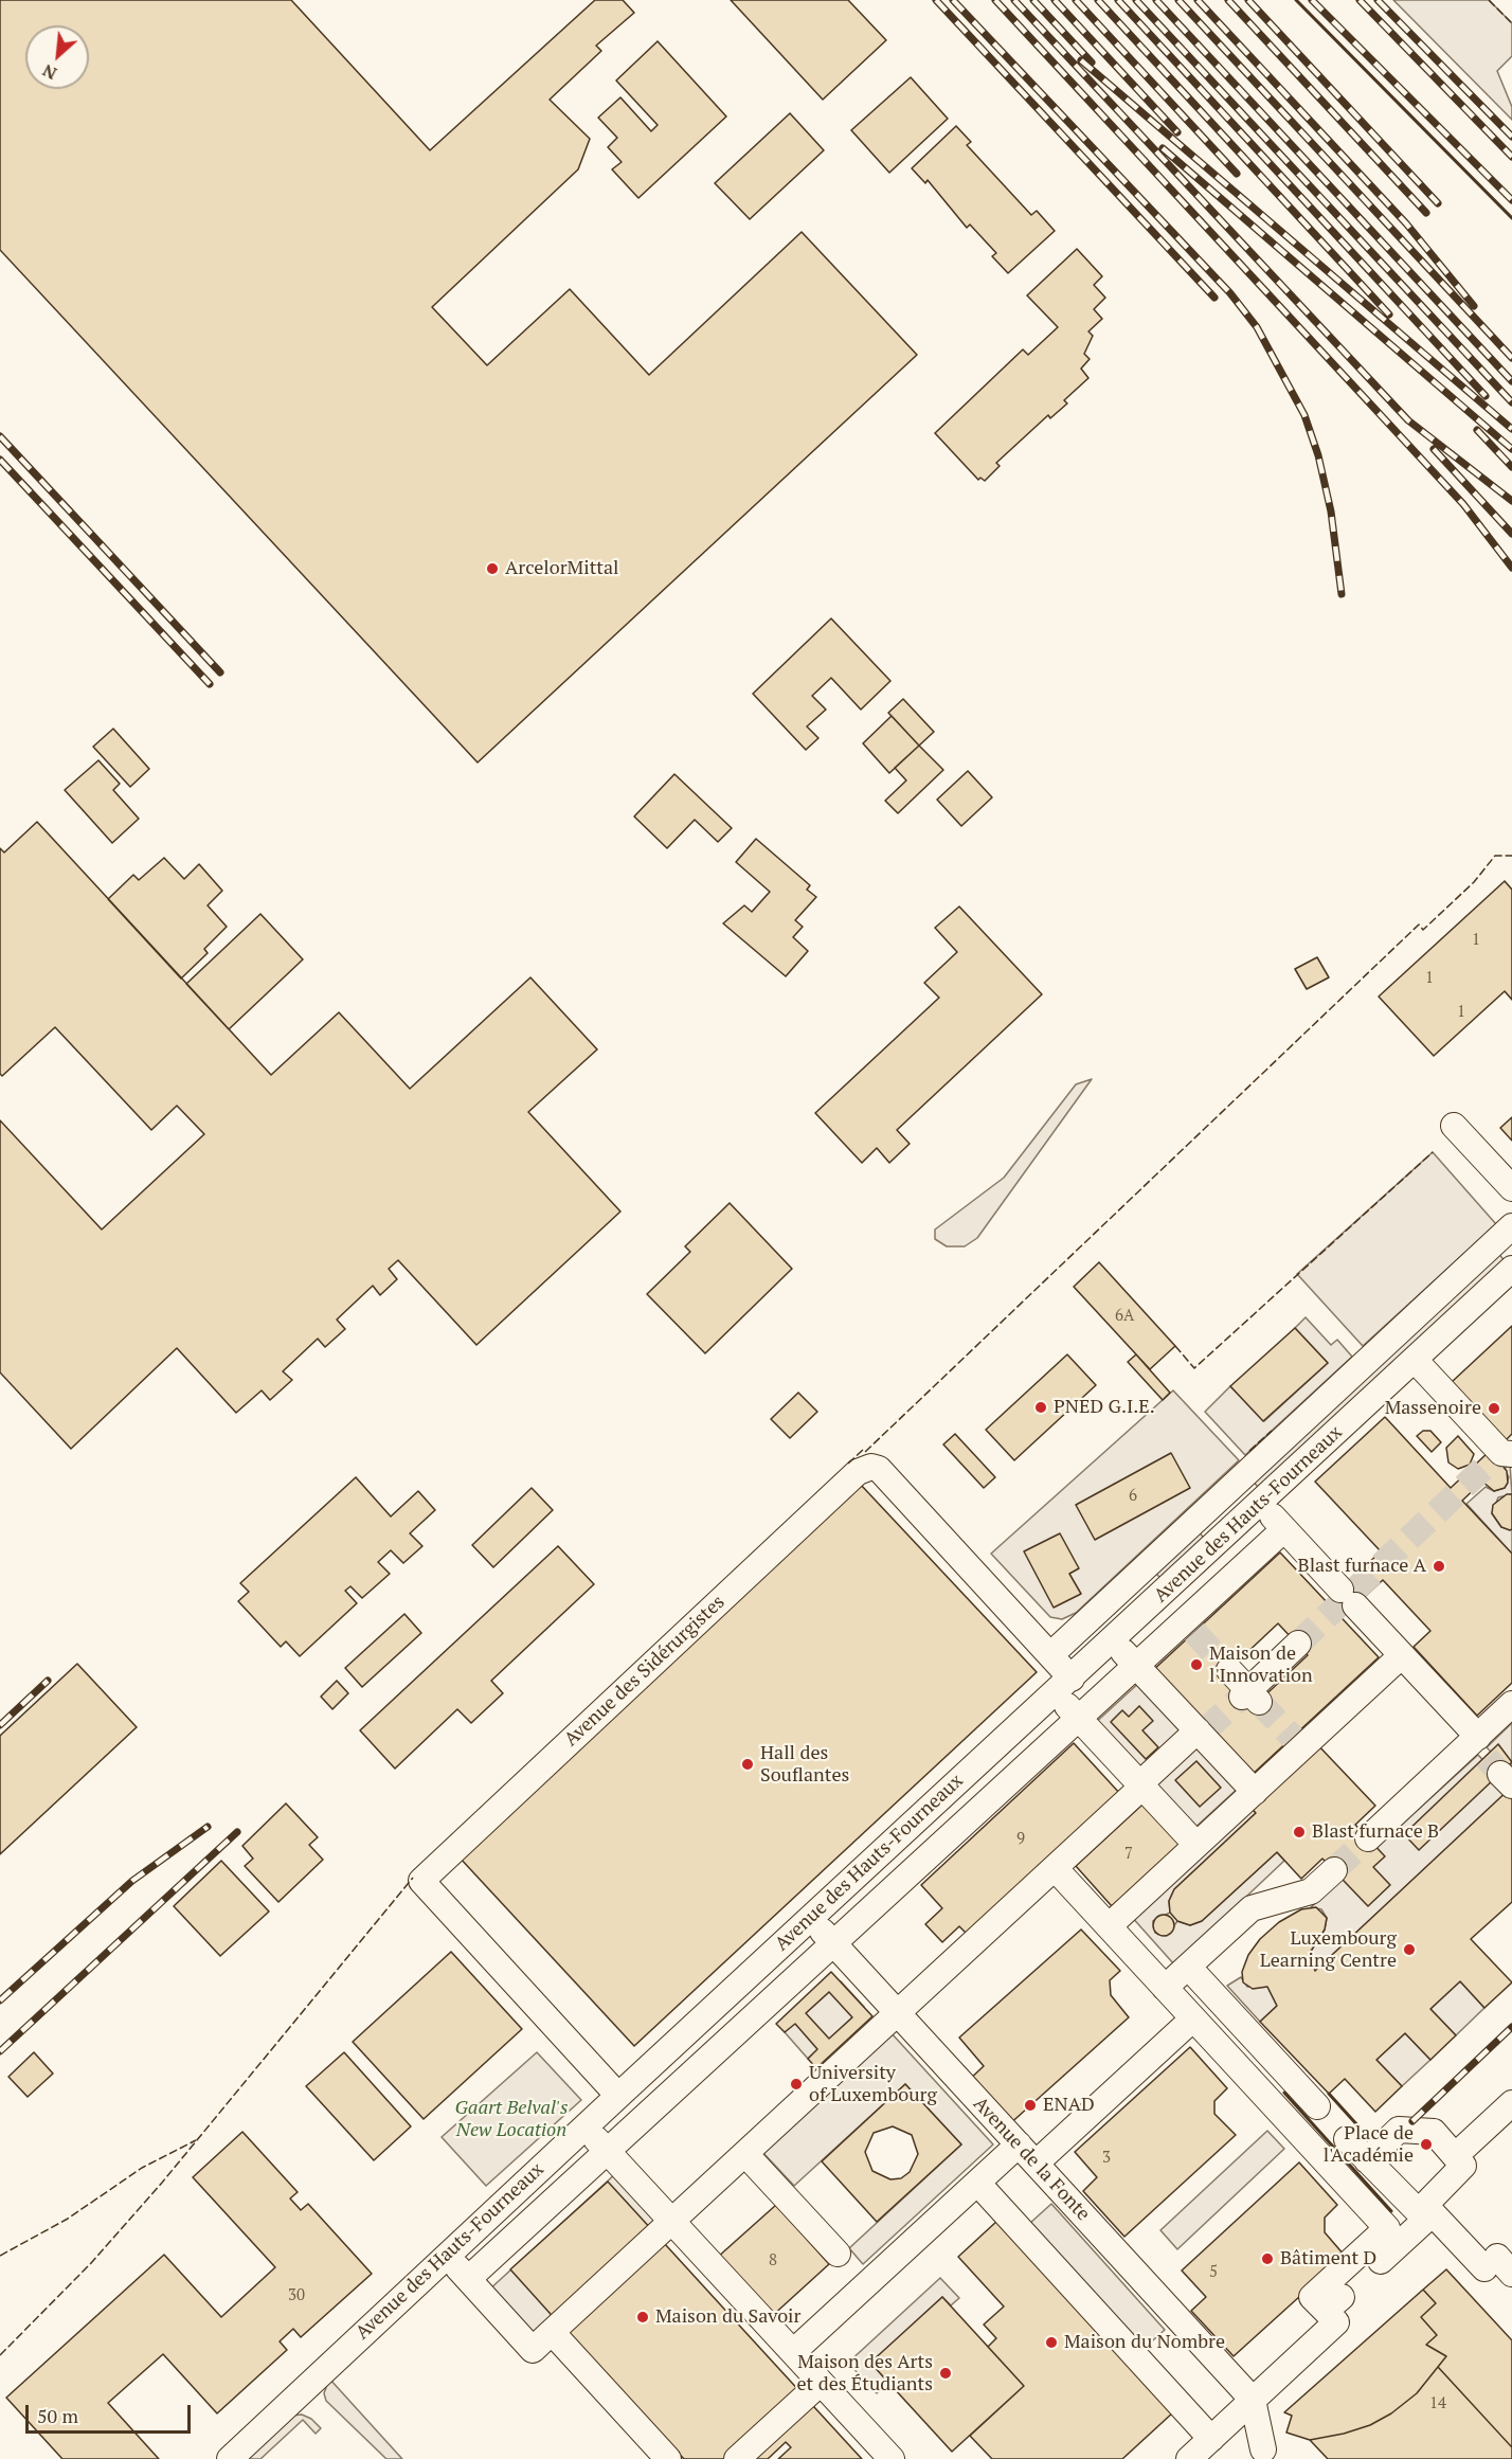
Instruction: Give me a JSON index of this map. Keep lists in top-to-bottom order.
{
  "streets": {
    "street": ["Avenue des Hauts-Fourneaux", "Avenue des Sidérurgistes", "Avenue de la Fonte"]
  },
  "crossings": [
    ["Avenue des Hauts-Fourneaux", "Avenue des Sidérurgistes"],
    ["Avenue des Hauts-Fourneaux", "Avenue de la Fonte"]
  ],
  "parks": ["Gaart Belval's New Location"],
  "places": [
    "ArcelorMittal",
    "PNED G.I.E.",
    "Massenoire",
    "Blast furnace A",
    "Maison de l'Innovation",
    "Hall des Souflantes",
    "Blast furnace B",
    "Luxembourg Learning Centre",
    "University of Luxembourg",
    "ENAD",
    "Place de l'Académie",
    "Bâtiment D",
    "Maison du Savoir",
    "Maison du Nombre",
    "Maison des Arts et des Étudiants"
  ],
  "house_numbers": [
    "1",
    "1",
    "1",
    "6A",
    "6",
    "9",
    "7",
    "3",
    "8",
    "5",
    "30",
    "14"
  ],
  "scale_bar": "50 m",
  "north": "bottom left"
}
